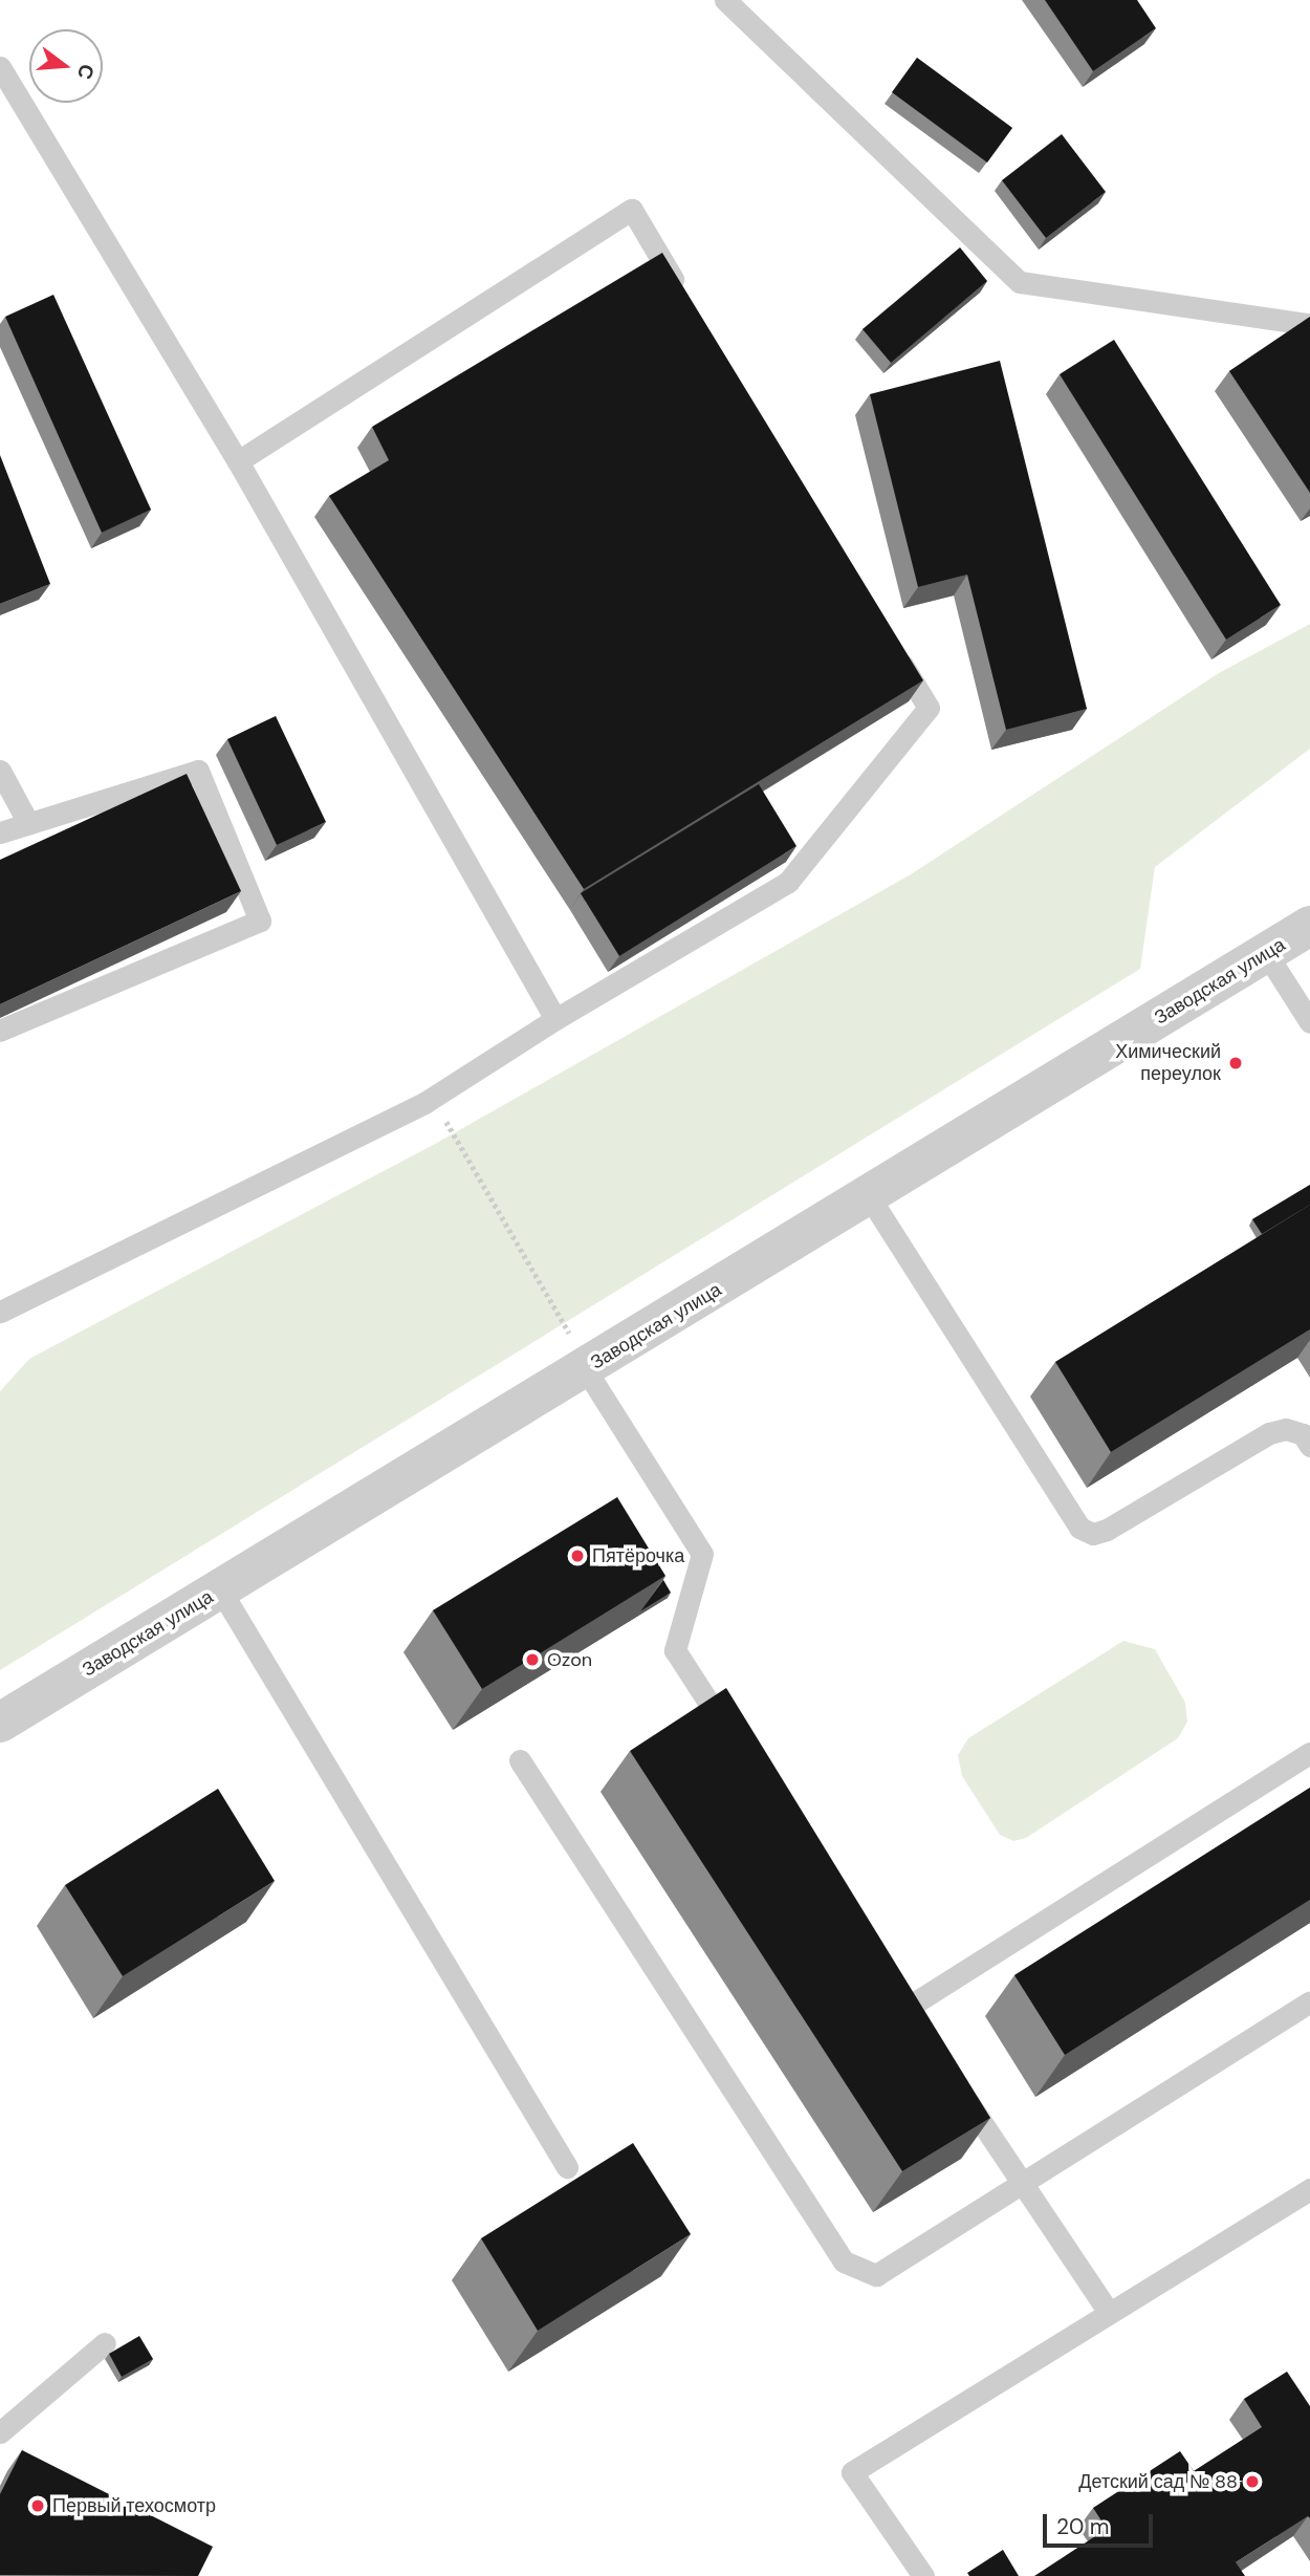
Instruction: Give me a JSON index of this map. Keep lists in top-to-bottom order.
{
  "streets": {
    "street": ["Заводская улица"]
  },
  "places": [
    "Химический переулок",
    "Пятёрочка",
    "Ozon",
    "Детский сад № 88",
    "Первый техосмотр"
  ],
  "scale_bar": "20 m",
  "north": "right"
}
